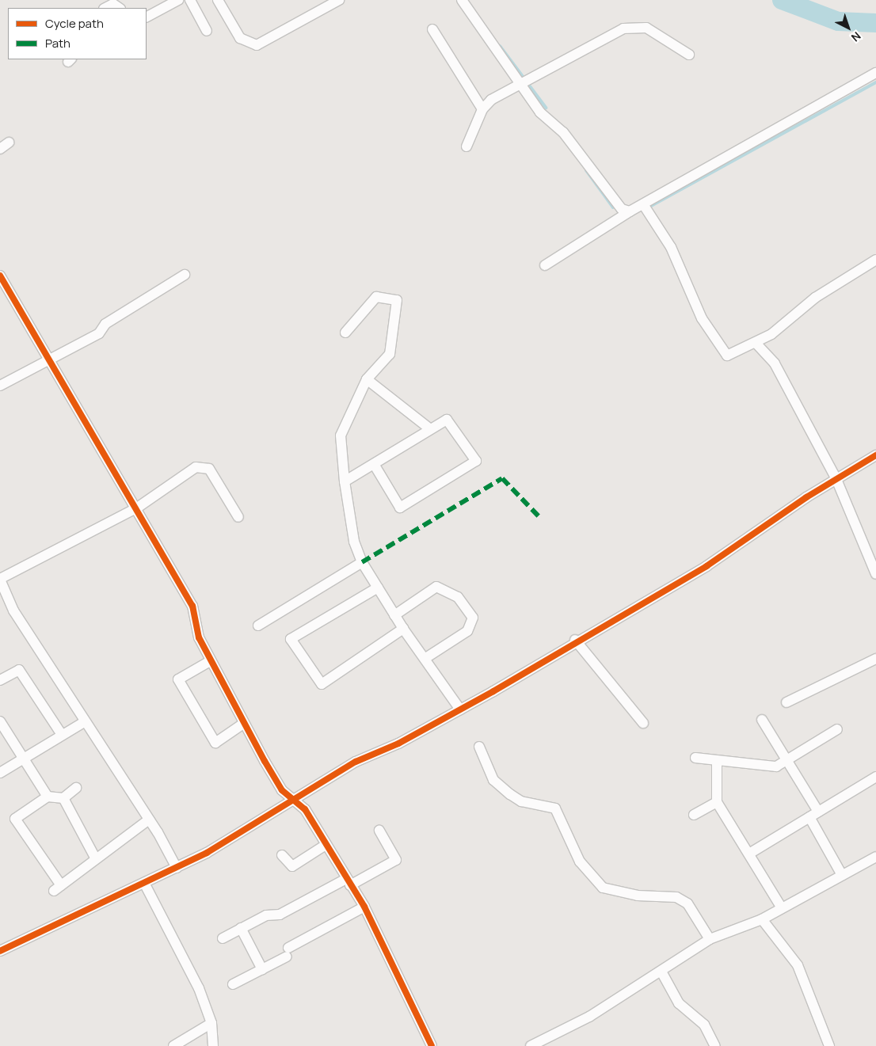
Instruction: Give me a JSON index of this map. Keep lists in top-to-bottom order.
{
  "legend": ["Cycle path", "Path"],
  "north": "bottom right"
}
